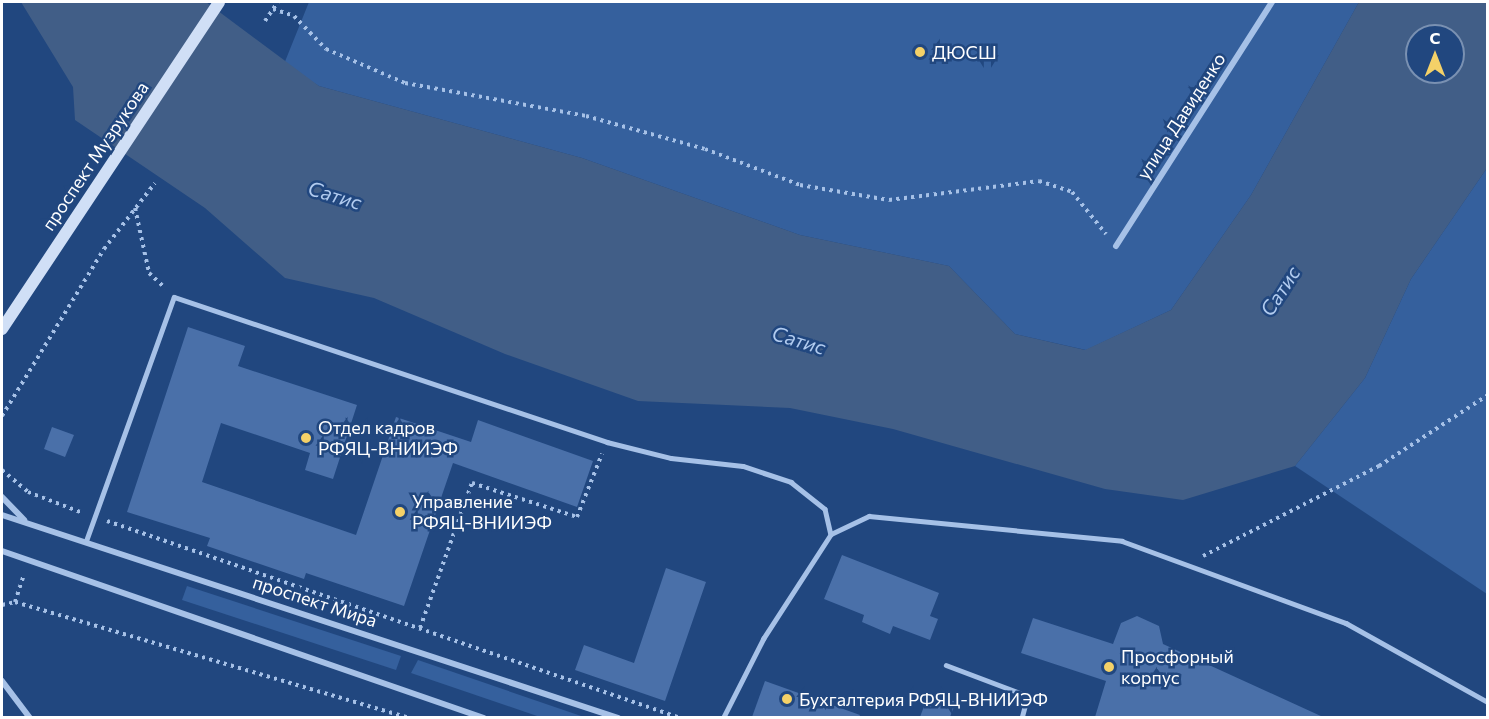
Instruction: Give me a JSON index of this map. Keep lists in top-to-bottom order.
{
  "streets": {
    "main road": ["проспект Музрукова"],
    "street": ["улица Давиденко", "проспект Мира"]
  },
  "water": ["Сатис"],
  "places": [
    "ДЮСШ",
    "Отдел кадров РФЯЦ-ВНИИЭФ",
    "Управление РФЯЦ-ВНИИЭФ",
    "Просфорный корпус",
    "Бухгалтерия РФЯЦ-ВНИИЭФ"
  ],
  "north": "top"
}
